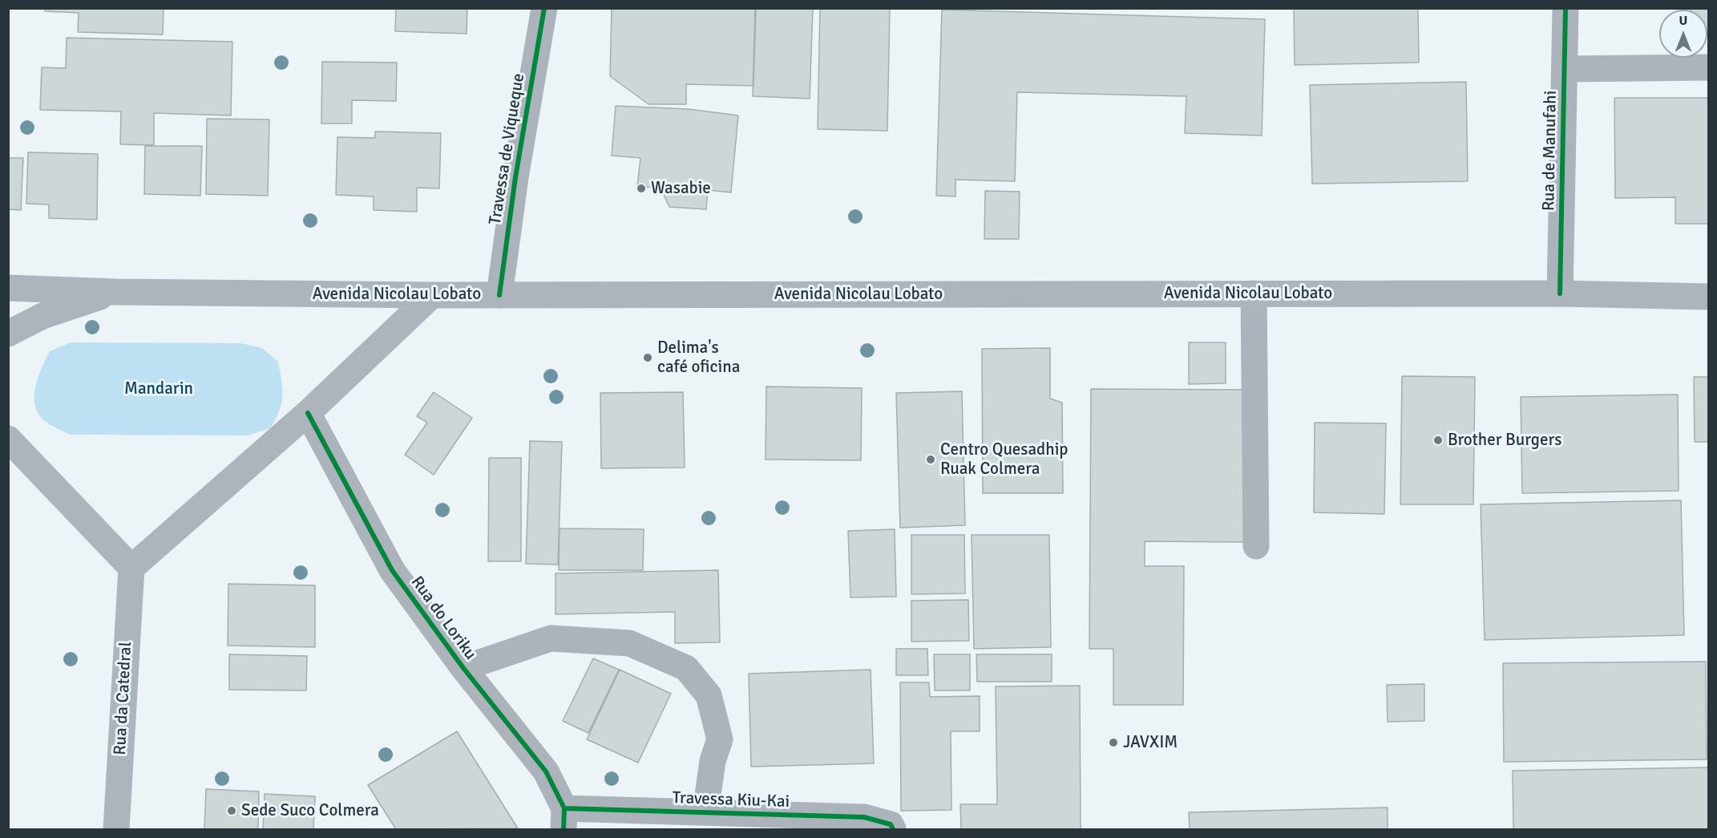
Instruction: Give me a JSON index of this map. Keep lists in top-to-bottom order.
{
  "streets": {
    "main road": ["Avenida Nicolau Lobato", "Rua da Catedral"],
    "street": [
      "Travessa de Viqueque",
      "Rua de Manufahi",
      "Rua do Loriku",
      "Travessa Kiu-Kai"
    ]
  },
  "crossings": [
    ["Travessa de Viqueque", "Avenida Nicolau Lobato"],
    ["Rua de Manufahi", "Avenida Nicolau Lobato"],
    ["Rua do Loriku", "Travessa Kiu-Kai"]
  ],
  "parks": ["Mandarin"],
  "places": [
    "Wasabie",
    "Delima's café oficina",
    "Brother Burgers",
    "Centro Quesadhip Ruak Colmera",
    "JAVXIM",
    "Sede Suco Colmera"
  ],
  "north": "top"
}
